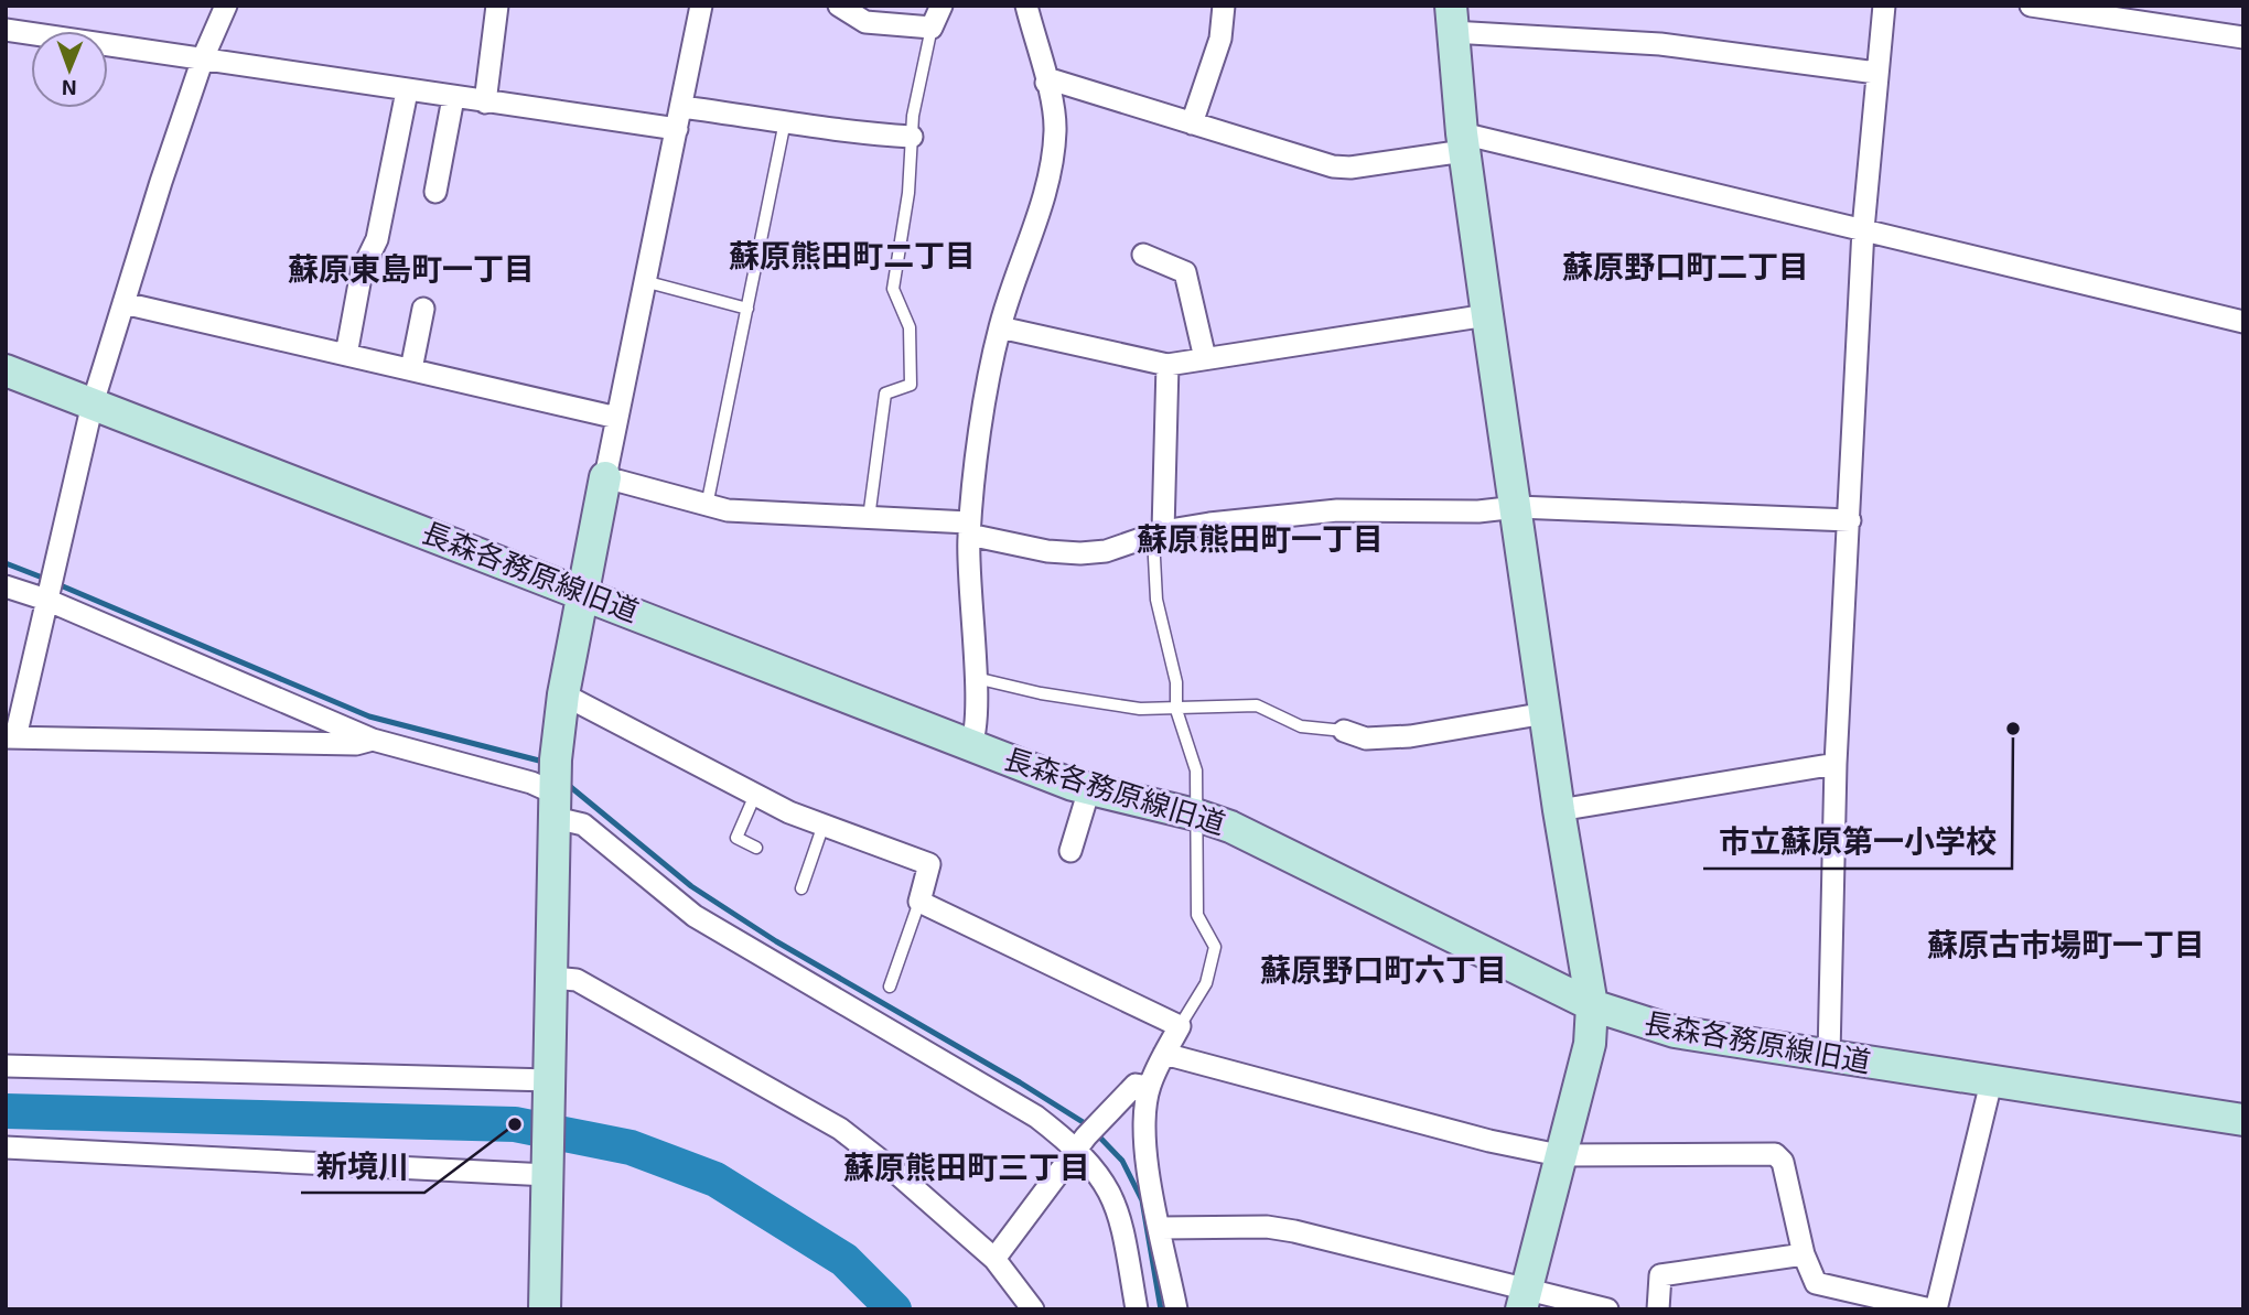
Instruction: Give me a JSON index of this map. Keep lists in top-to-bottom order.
{
  "streets": {
    "street": ["長森各務原線旧道"]
  },
  "districts": [
    "蘇原熊田町二丁目",
    "蘇原野口町二丁目",
    "蘇原東島町一丁目",
    "蘇原熊田町一丁目",
    "蘇原古市場町一丁目",
    "蘇原野口町六丁目",
    "蘇原熊田町三丁目"
  ],
  "places": ["市立蘇原第一小学校", "新境川"],
  "north": "bottom"
}
